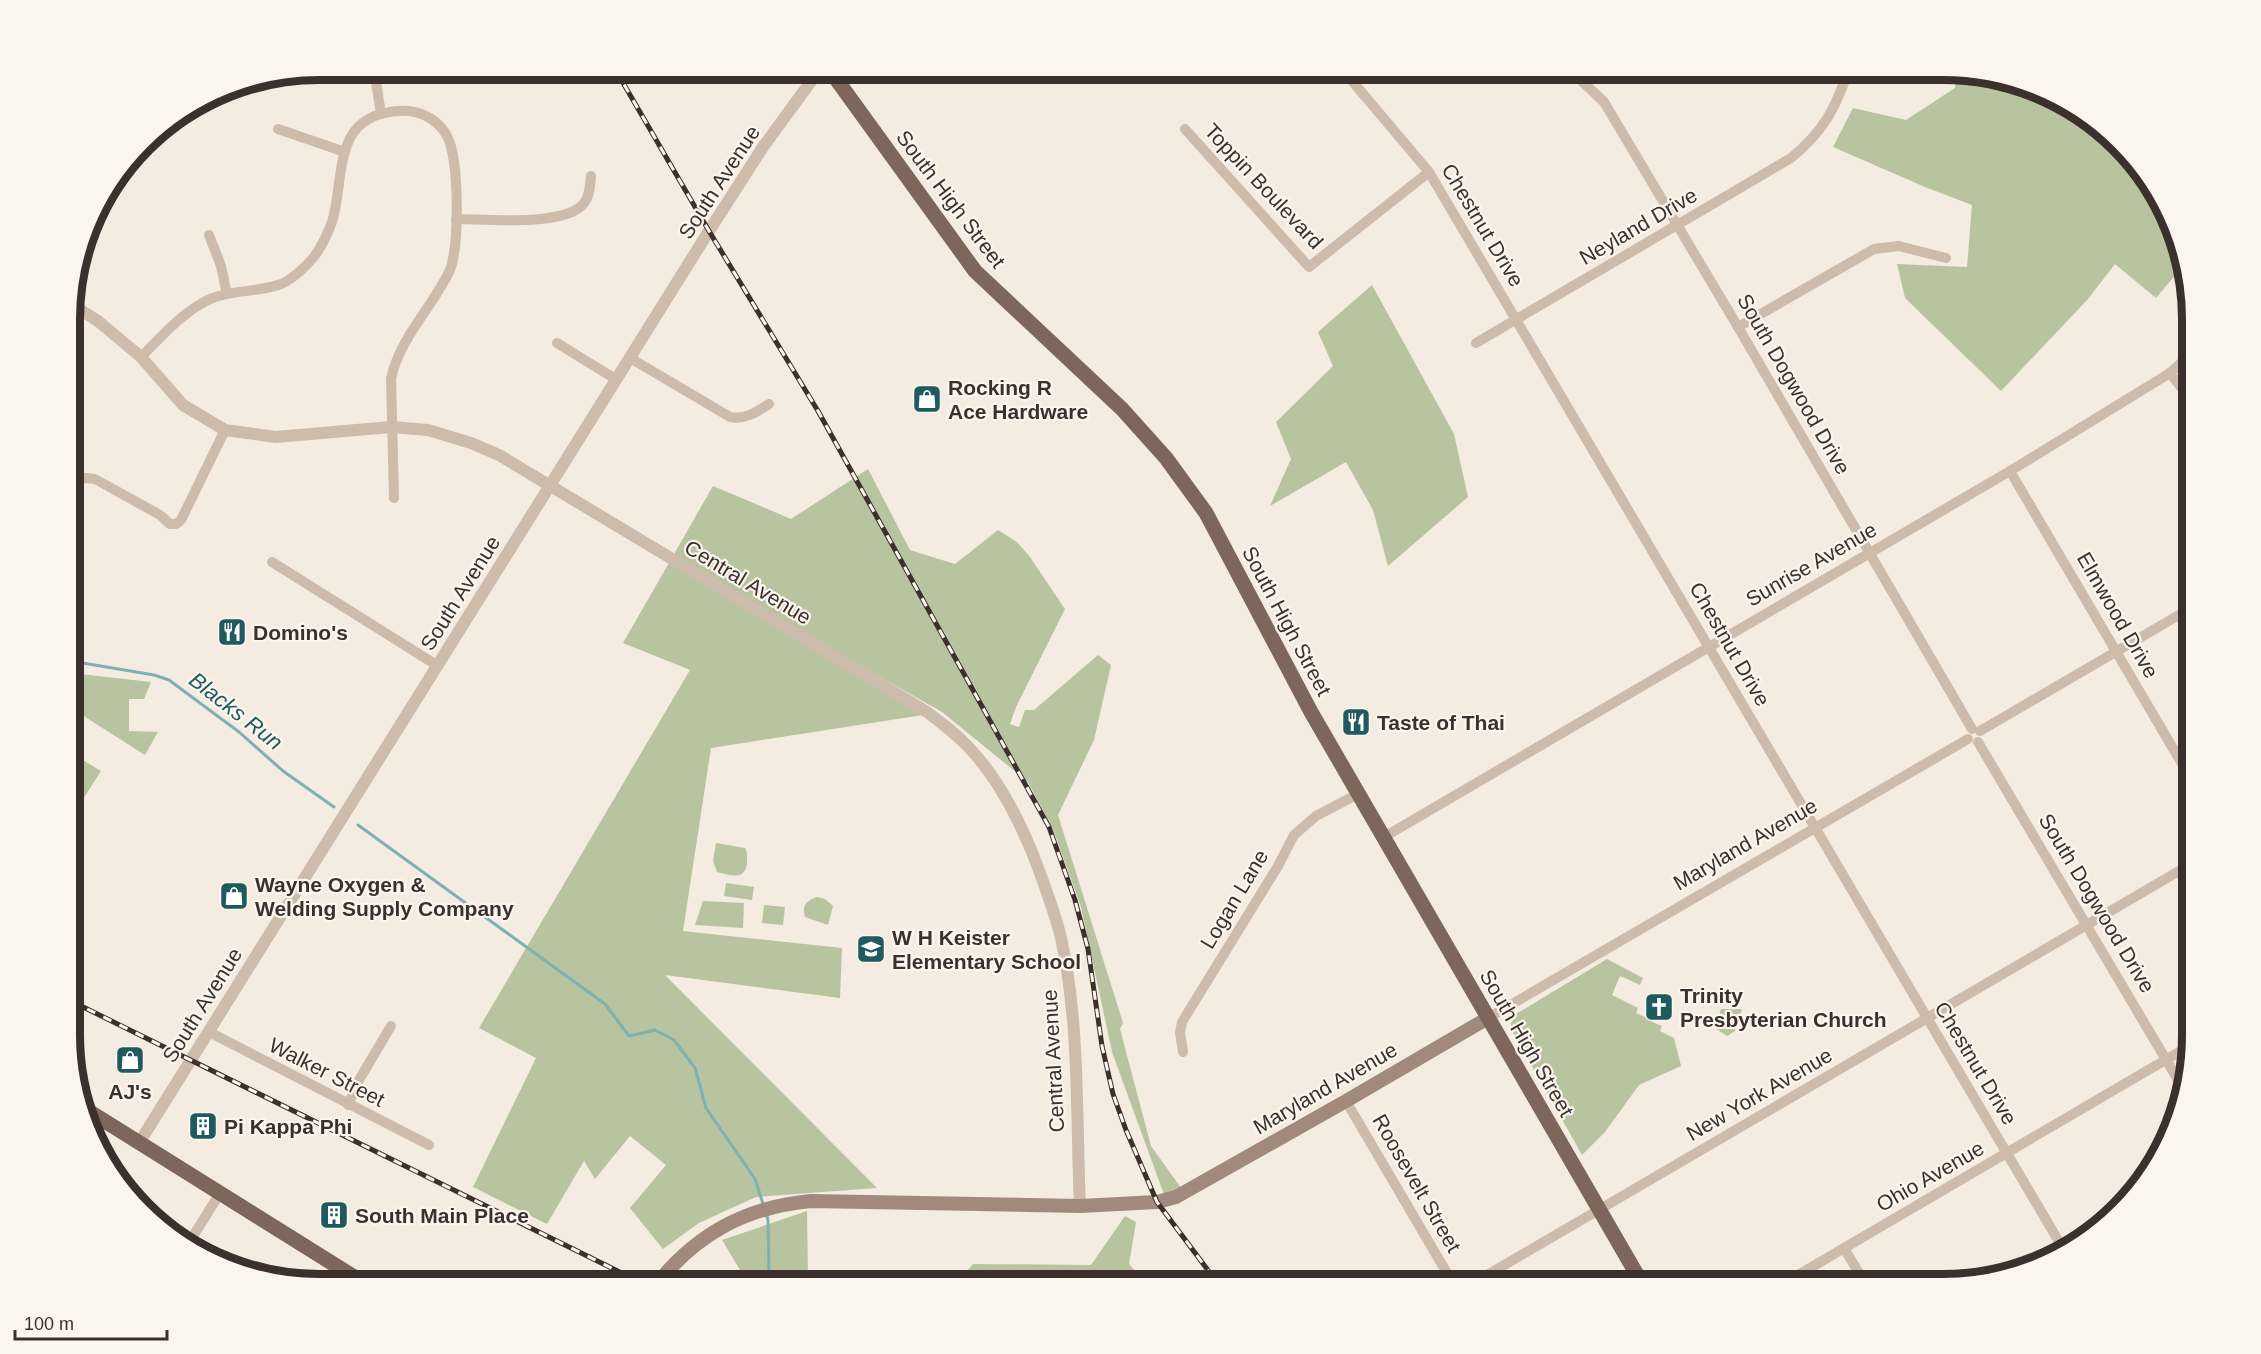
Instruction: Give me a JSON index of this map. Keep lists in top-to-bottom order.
{
  "streets": {
    "main road": ["South High Street", "Maryland Avenue"],
    "street": [
      "South Avenue",
      "Toppin Boulevard",
      "Chestnut Drive",
      "Neyland Drive",
      "South Dogwood Drive",
      "Sunrise Avenue",
      "Central Avenue",
      "Elmwood Drive",
      "Logan Lane",
      "Walker Street",
      "New York Avenue",
      "Ohio Avenue",
      "Roosevelt Street"
    ]
  },
  "crossings": [
    ["South Avenue", "Central Avenue"],
    ["South Avenue", "Walker Street"],
    ["Toppin Boulevard", "Chestnut Drive"],
    ["South High Street", "Sunrise Avenue"],
    ["South High Street", "Maryland Avenue"],
    ["South High Street", "Logan Lane"],
    ["South High Street", "New York Avenue"],
    ["Chestnut Drive", "Neyland Drive"],
    ["Chestnut Drive", "Sunrise Avenue"],
    ["Chestnut Drive", "Maryland Avenue"],
    ["Chestnut Drive", "New York Avenue"],
    ["Chestnut Drive", "Ohio Avenue"],
    ["Neyland Drive", "South Dogwood Drive"],
    ["South Dogwood Drive", "Sunrise Avenue"],
    ["South Dogwood Drive", "Maryland Avenue"],
    ["South Dogwood Drive", "New York Avenue"],
    ["South Dogwood Drive", "Ohio Avenue"],
    ["Sunrise Avenue", "Elmwood Drive"],
    ["Central Avenue", "Maryland Avenue"],
    ["Elmwood Drive", "Maryland Avenue"],
    ["Maryland Avenue", "Roosevelt Street"]
  ],
  "water": ["Blacks Run"],
  "places": {
    "shop": ["Rocking R Ace Hardware", "Wayne Oxygen & Welding Supply Company", "AJ's"],
    "restaurant": ["Domino's", "Taste of Thai"],
    "school or university": ["W H Keister Elementary School"],
    "church": ["Trinity Presbyterian Church"],
    "building": ["Pi Kappa Phi", "South Main Place"]
  },
  "scale_bar": "100 m"
}
